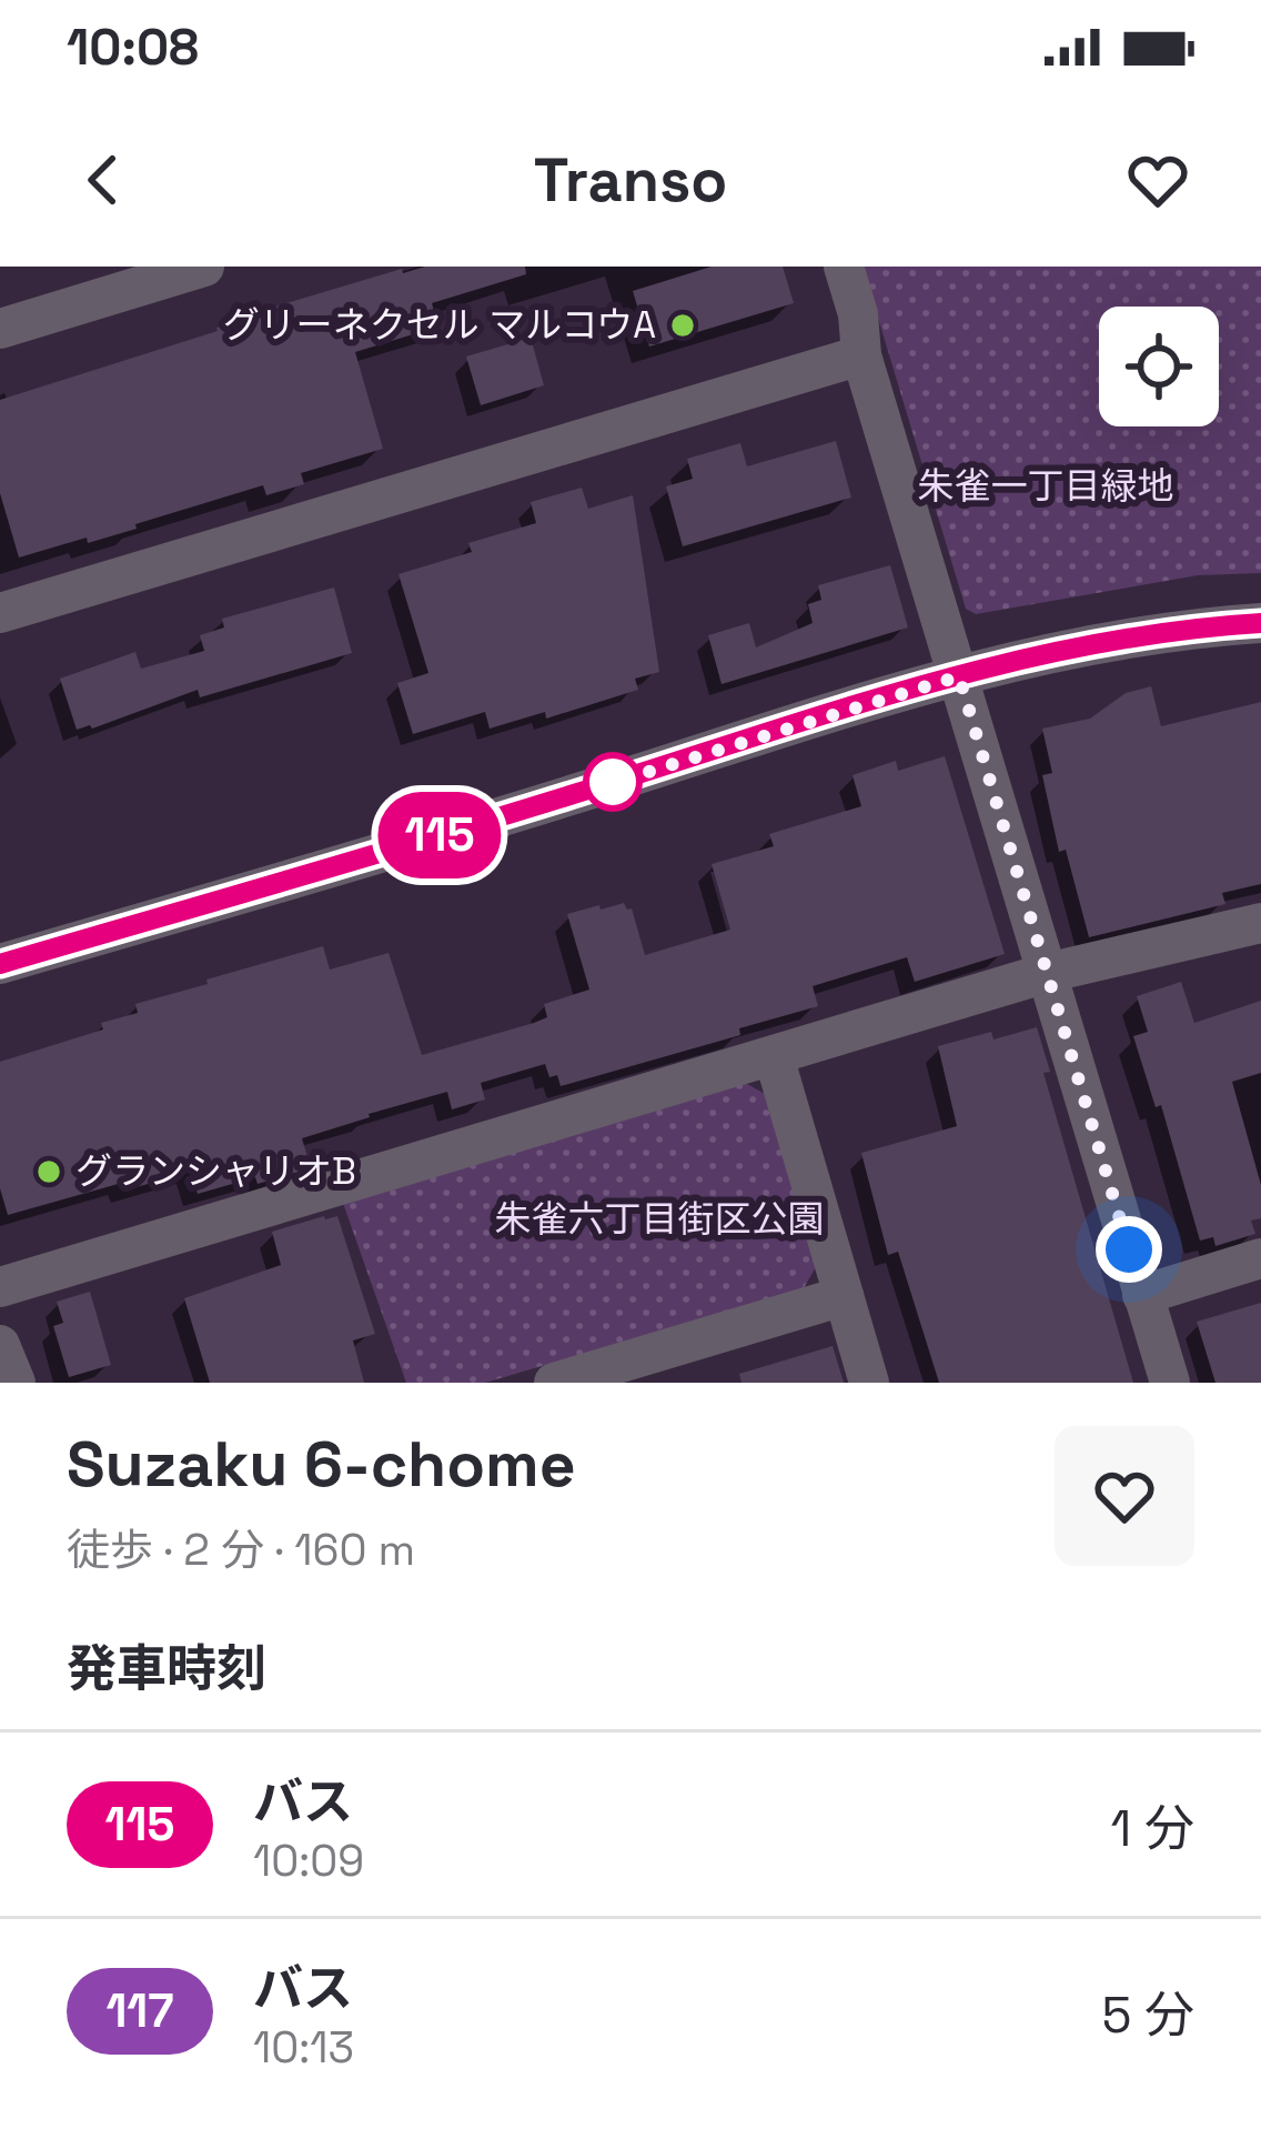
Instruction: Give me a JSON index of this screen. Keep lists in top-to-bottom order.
{
  "parks": ["朱雀一丁目緑地", "朱雀六丁目街区公園"],
  "places": ["グリーネクセル マルコウA", "グランシャリオB"],
  "lines": ["bus line 115"],
  "page": {
    "status": "10:08",
    "header": "Transo",
    "on_map": "115",
    "heading": [
      ["Suzaku 6-chome", "徒歩 · 2 分 · 160 m"],
      "発車時刻"
    ],
    "list": [
      {
        "mark": "115",
        "name": "バス",
        "note": "10:09",
        "value": "1 分"
      },
      {
        "mark": "117",
        "name": "バス",
        "note": "10:13",
        "value": "5 分"
      }
    ]
  }
}
